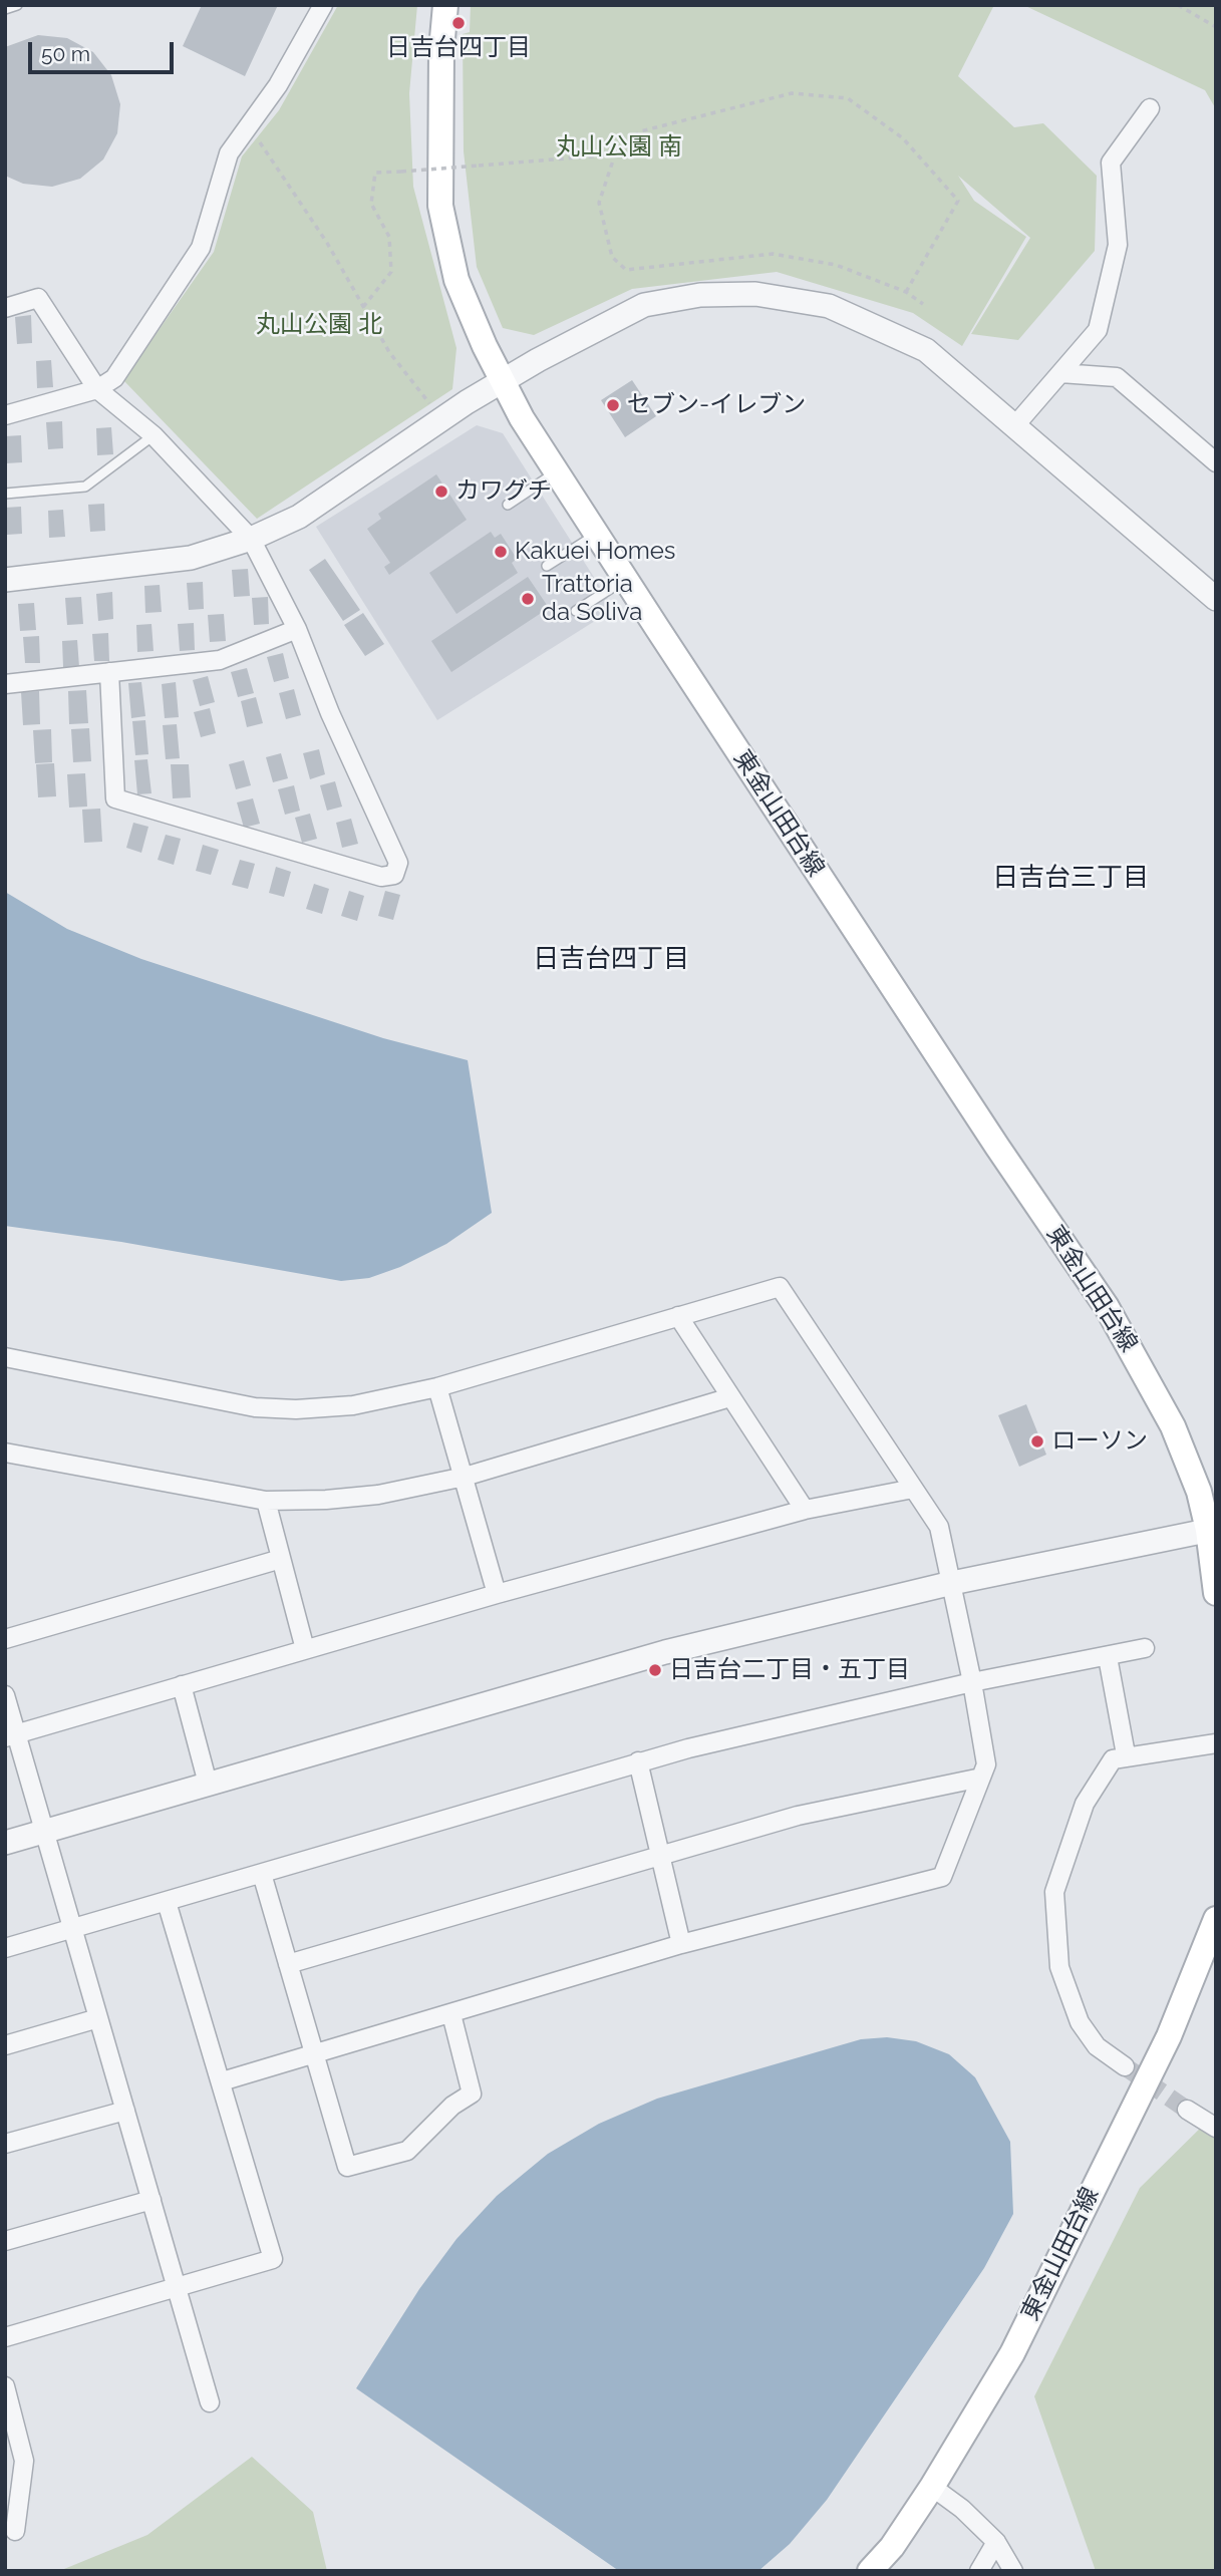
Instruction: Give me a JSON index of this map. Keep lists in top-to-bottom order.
{
  "streets": {
    "main road": ["東金山田台線"]
  },
  "districts": ["日吉台三丁目", "日吉台四丁目"],
  "parks": ["丸山公園 南", "丸山公園 北"],
  "places": [
    "日吉台四丁目",
    "セブン-イレブン",
    "カワグチ",
    "Kakuei Homes",
    "Trattoria da Soliva",
    "ローソン",
    "日吉台二丁目・五丁目"
  ],
  "scale_bar": "50 m"
}
